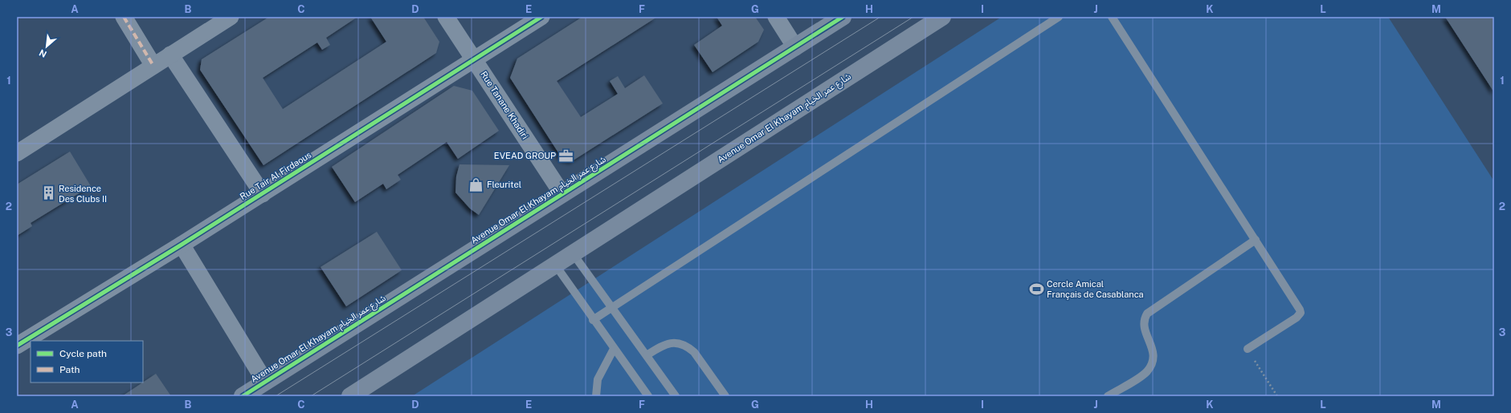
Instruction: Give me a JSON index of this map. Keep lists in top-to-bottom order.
{
  "streets": {
    "street": ["Rue Tanane Khadiri", "Avenue Omar El Khayam شارع عمر الخيام", "Rue Tair Al Firdaous"]
  },
  "crossings": [
    ["Rue Tanane Khadiri", "Avenue Omar El Khayam شارع عمر الخيام"],
    ["Rue Tanane Khadiri", "Rue Tair Al Firdaous"]
  ],
  "places": {
    "office": ["EVEAD GROUP"],
    "shop": ["Fleuritel"],
    "building": ["Residence Des Clubs II"],
    "sports": ["Cercle Amical Français de Casablanca"]
  },
  "legend": ["Cycle path", "Path"],
  "north": "bottom left",
  "grid": {
    "columns": [
      "A",
      "B",
      "C",
      "D",
      "E",
      "F",
      "G",
      "H",
      "I",
      "J",
      "K",
      "L",
      "M"
    ],
    "rows": ["1", "2", "3"]
  }
}
